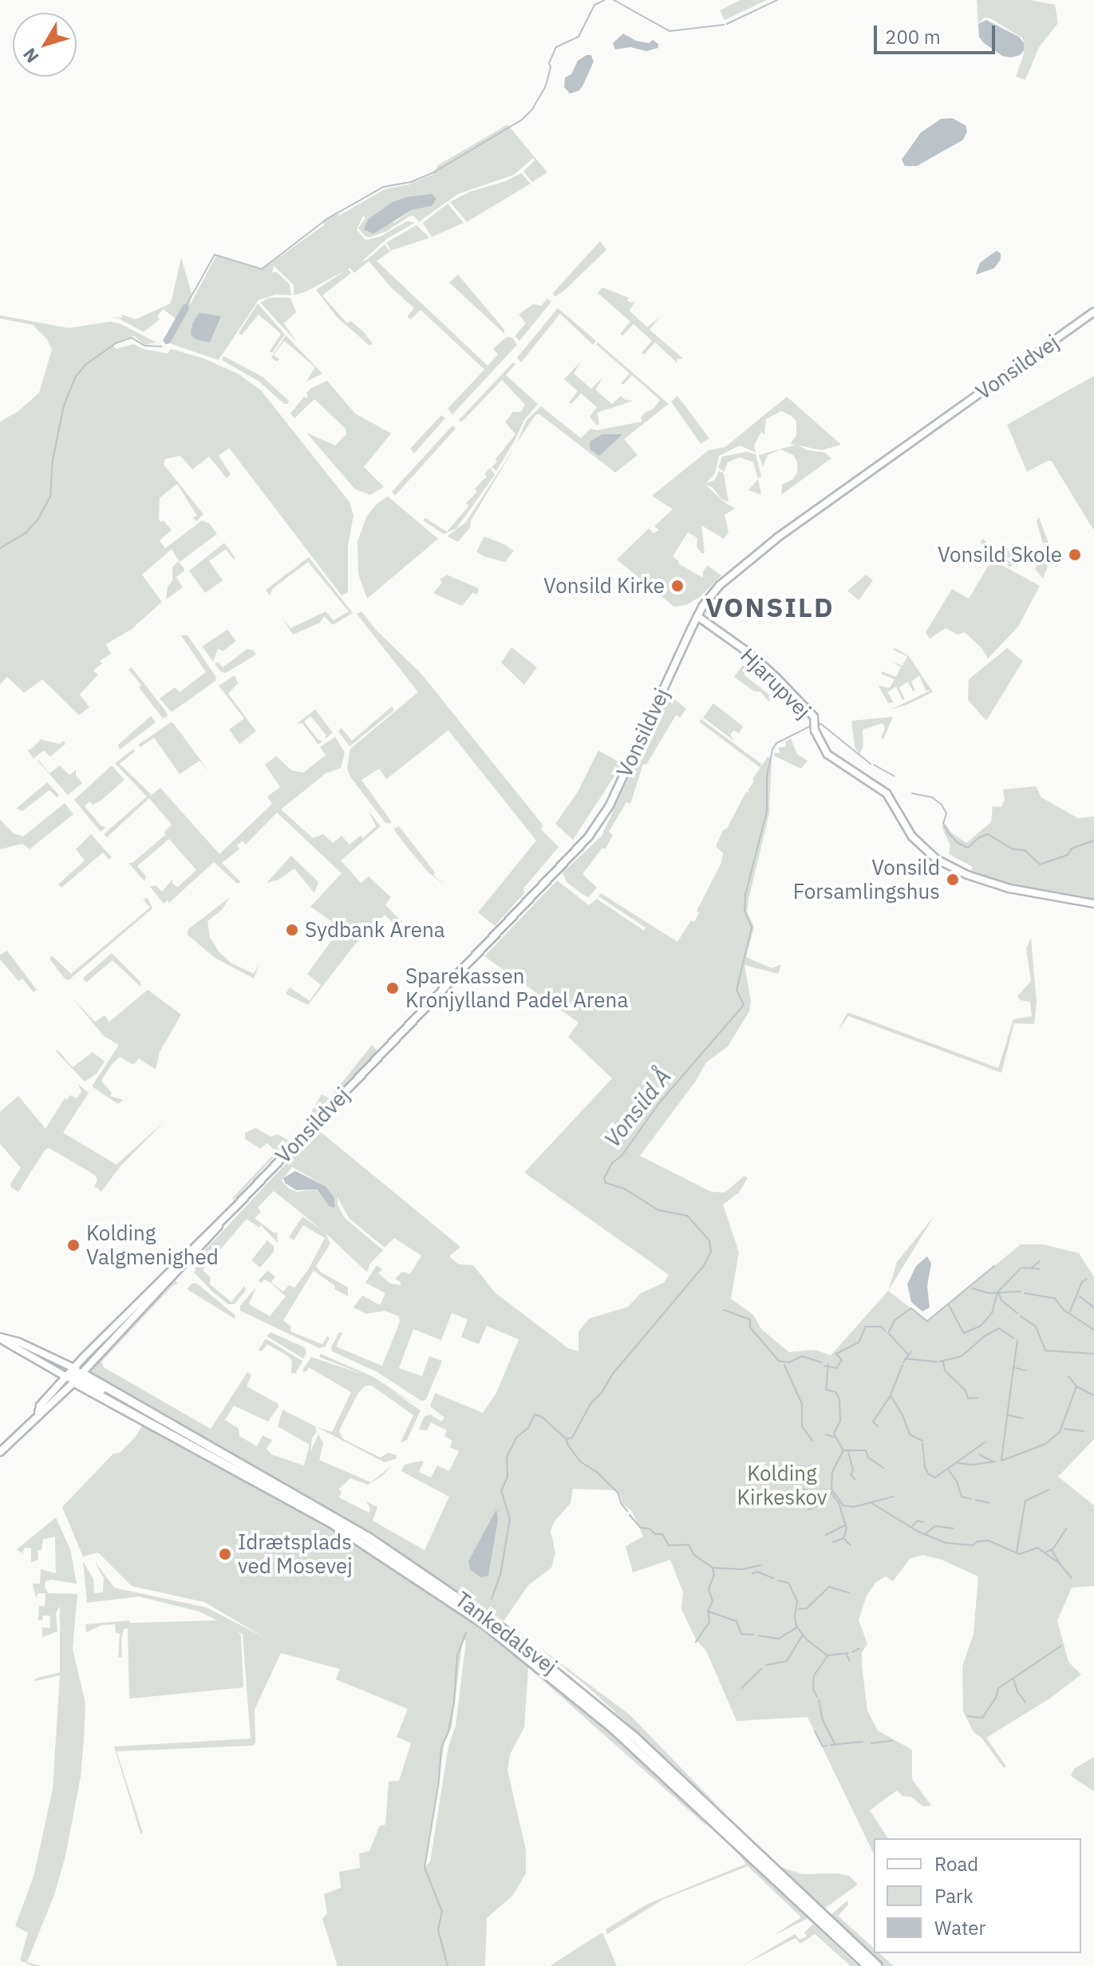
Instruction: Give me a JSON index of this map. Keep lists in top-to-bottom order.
{
  "streets": {
    "highway": ["Tankedalsvej"],
    "main road": ["Vonsildvej", "Hjarupvej"]
  },
  "crossings": [
    ["Vonsildvej", "Hjarupvej"],
    ["Vonsildvej", "Tankedalsvej"]
  ],
  "districts": ["VONSILD"],
  "water": ["Vonsild Å"],
  "parks": ["Kolding Kirkeskov"],
  "places": [
    "Vonsild Skole",
    "Vonsild Kirke",
    "Vonsild Forsamlingshus",
    "Sydbank Arena",
    "Sparekassen Kronjylland Padel Arena",
    "Kolding Valgmenighed",
    "Idrætsplads ved Mosevej"
  ],
  "legend": ["Road", "Park", "Water"],
  "scale_bar": "200 m",
  "north": "bottom left"
}
